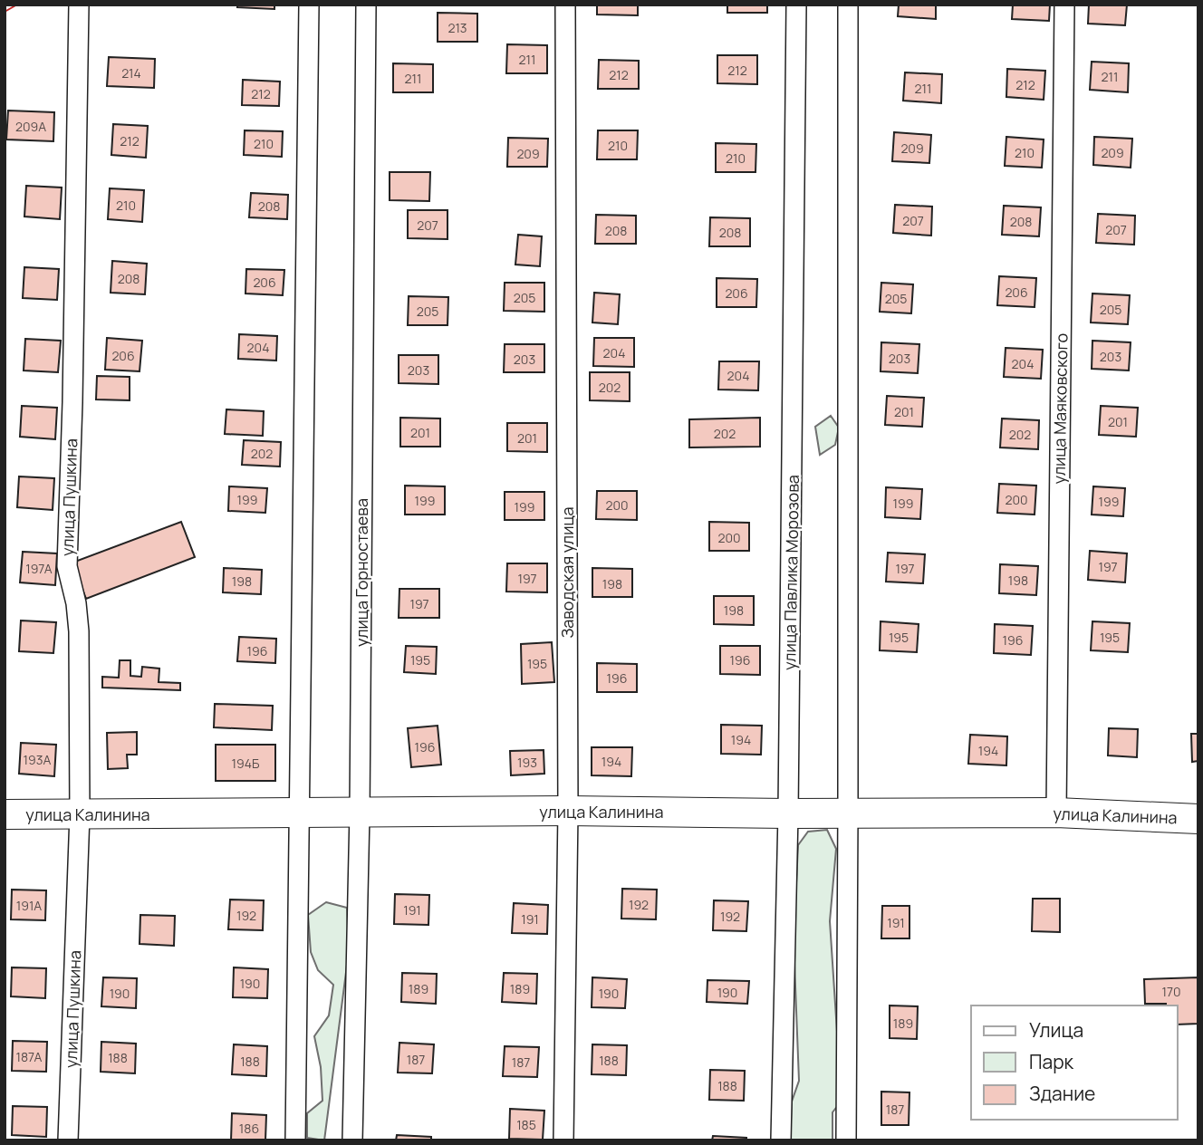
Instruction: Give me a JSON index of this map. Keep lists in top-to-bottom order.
{
  "streets": {
    "main road": ["улица Калинина"],
    "street": [
      "улица Маяковского",
      "улица Пушкина",
      "улица Горностаева",
      "Заводская улица",
      "улица Павлика Морозова"
    ]
  },
  "crossings": [
    ["улица Маяковского", "улица Калинина"],
    ["улица Пушкина", "улица Калинина"],
    ["улица Горностаева", "улица Калинина"],
    ["Заводская улица", "улица Калинина"],
    ["улица Павлика Морозова", "улица Калинина"]
  ],
  "house_numbers": [
    "213",
    "211",
    "212",
    "214",
    "212",
    "211",
    "211",
    "212",
    "211",
    "212",
    "209А",
    "212",
    "210",
    "210",
    "209",
    "210",
    "209",
    "209",
    "210",
    "210",
    "208",
    "207",
    "208",
    "207",
    "207",
    "208",
    "208",
    "208",
    "206",
    "206",
    "206",
    "205",
    "205",
    "205",
    "205",
    "204",
    "204",
    "206",
    "203",
    "203",
    "203",
    "204",
    "203",
    "204",
    "202",
    "201",
    "201",
    "201",
    "202",
    "202",
    "201",
    "202",
    "199",
    "200",
    "199",
    "199",
    "199",
    "200",
    "199",
    "200",
    "197",
    "197А",
    "197",
    "197",
    "198",
    "198",
    "198",
    "197",
    "198",
    "195",
    "195",
    "196",
    "196",
    "195",
    "196",
    "195",
    "196",
    "194",
    "196",
    "194",
    "193А",
    "194",
    "193",
    "194Б",
    "192",
    "191А",
    "191",
    "192",
    "192",
    "191",
    "191",
    "190",
    "189",
    "189",
    "170",
    "190",
    "190",
    "190",
    "189",
    "187А",
    "188",
    "187",
    "188",
    "188",
    "187",
    "188",
    "187",
    "185",
    "186"
  ],
  "legend": ["Улица", "Парк", "Здание"]
}
